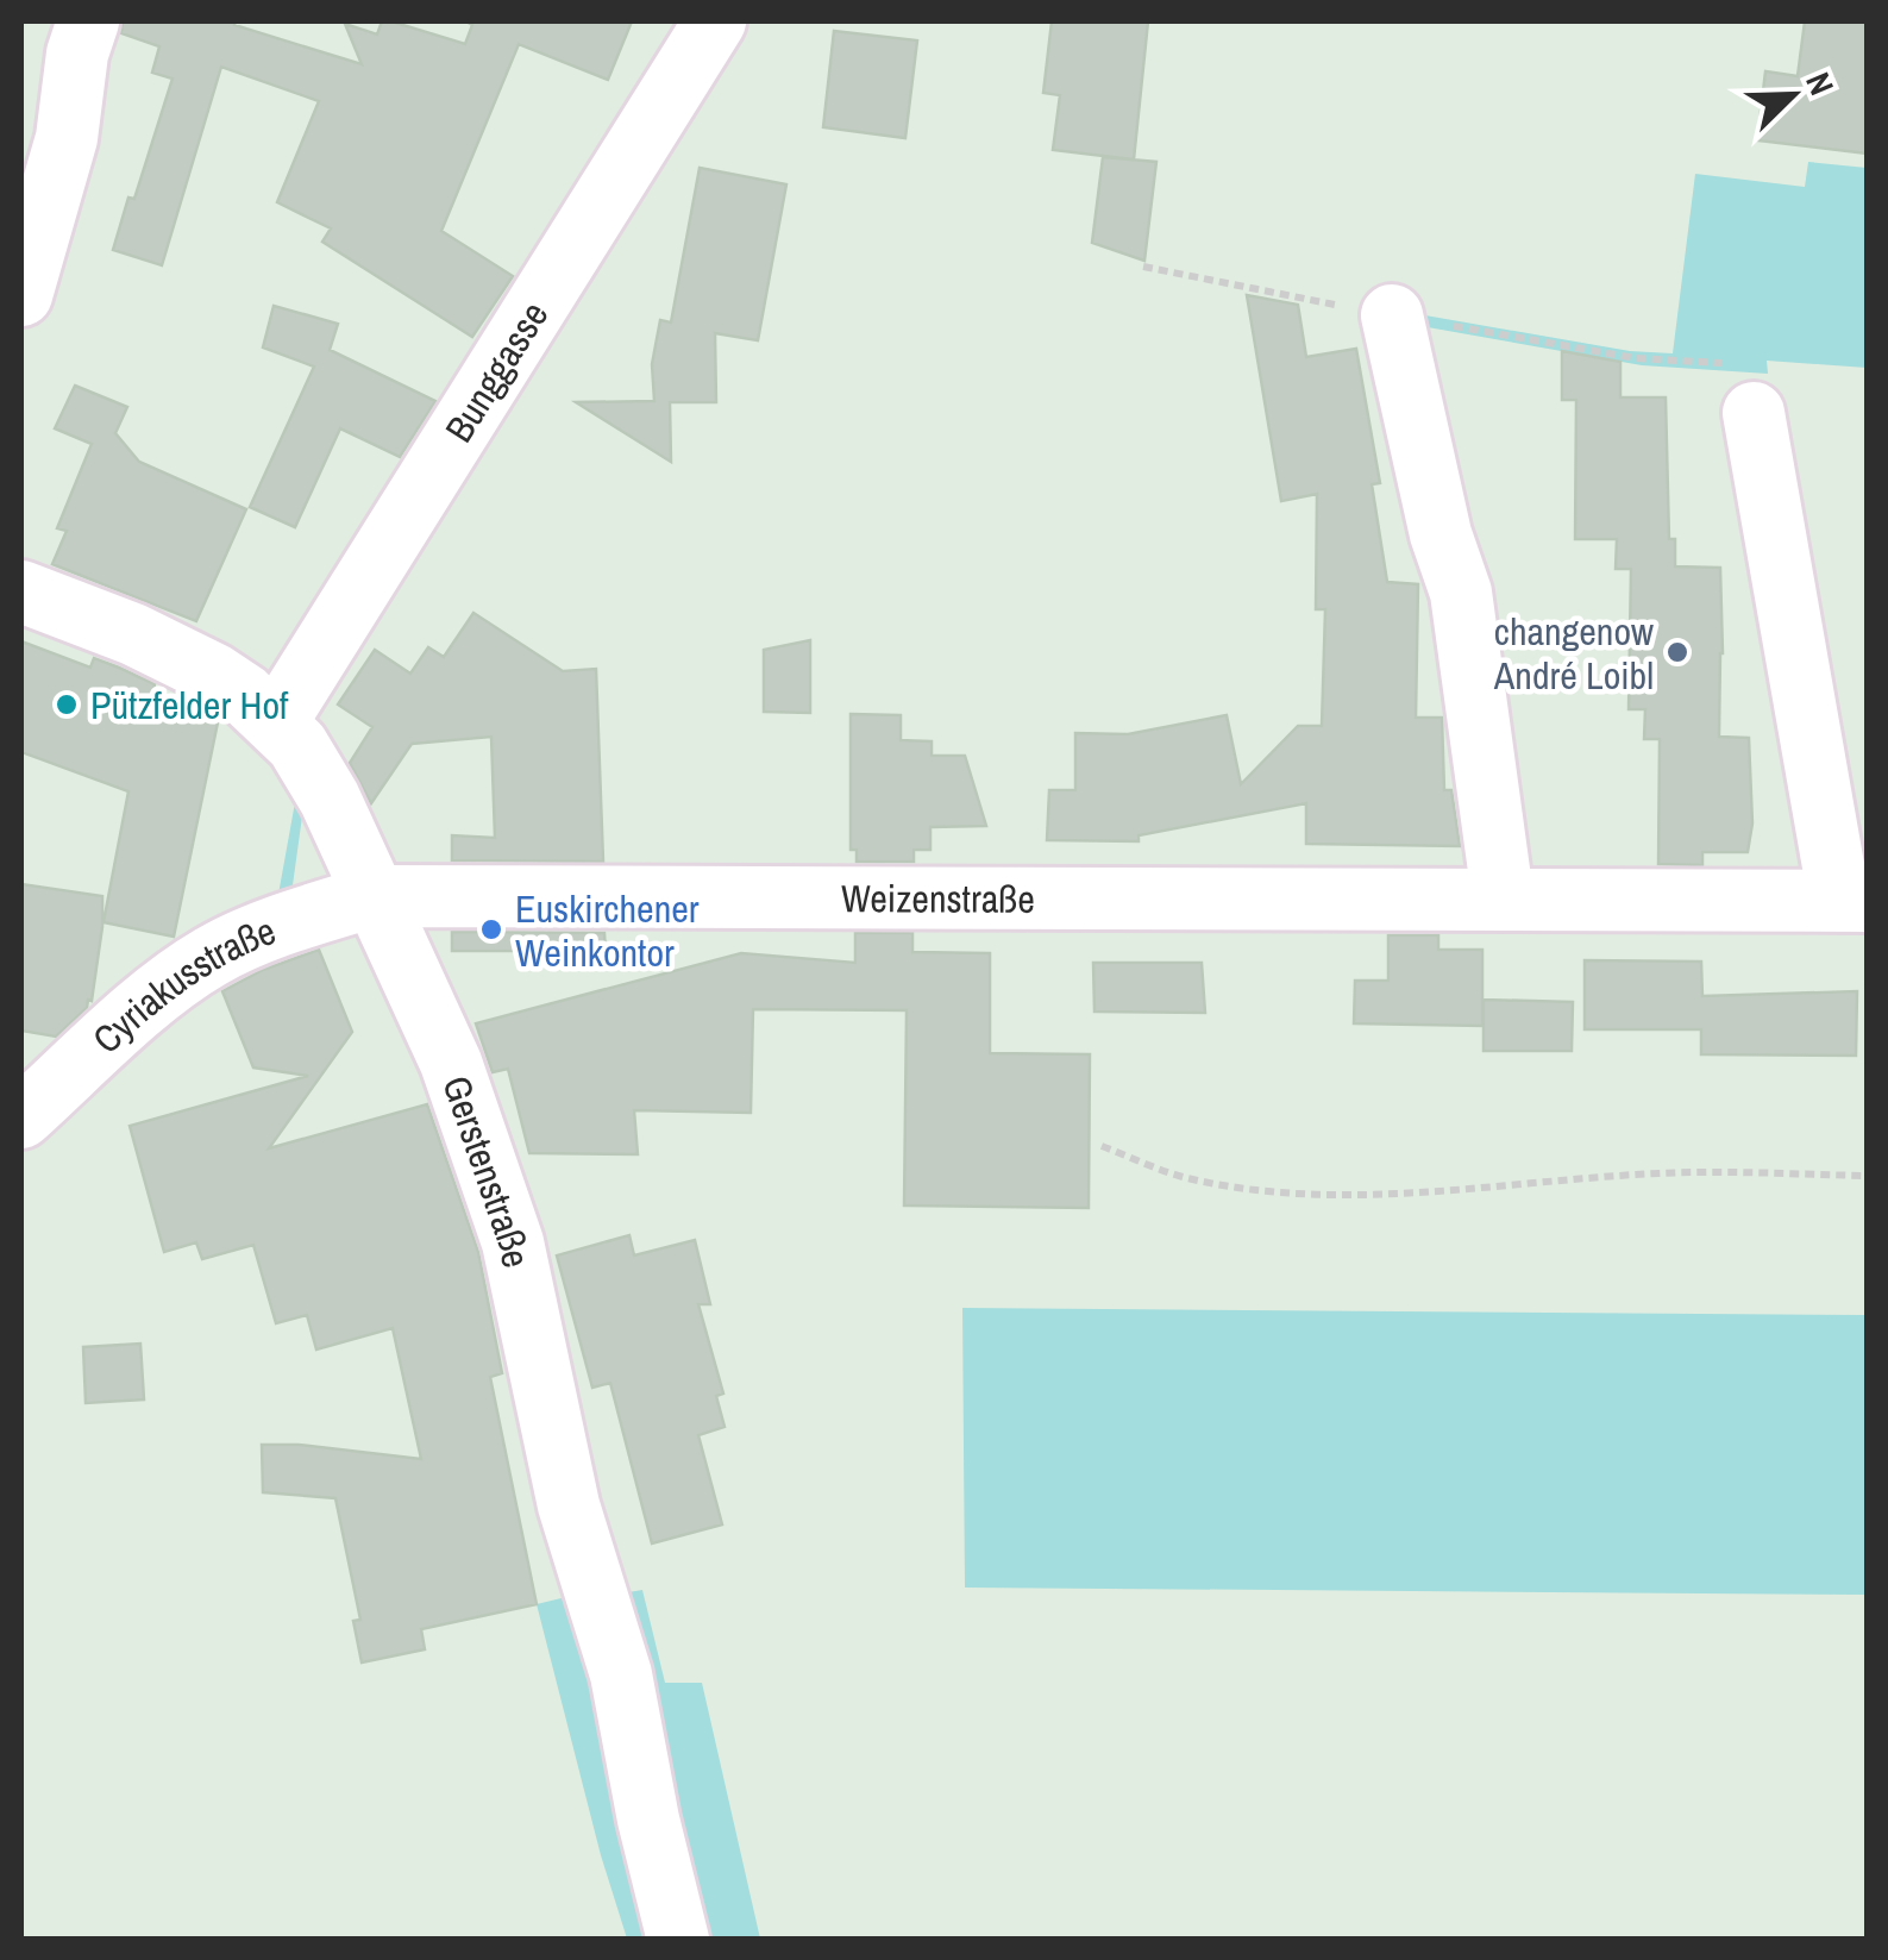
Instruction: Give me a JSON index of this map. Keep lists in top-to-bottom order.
{
  "streets": {
    "street": [
      "Bunggasse",
      "Weizenstraße",
      "Cyriakusstraße",
      "Gerstenstraße"
    ]
  },
  "crossings": [
    ["Bunggasse", "Gerstenstraße"],
    ["Weizenstraße", "Cyriakusstraße"],
    ["Weizenstraße", "Gerstenstraße"],
    ["Cyriakusstraße", "Gerstenstraße"]
  ],
  "places": ["changenow André Loibl", "Pützfelder Hof", "Euskirchener Weinkontor"],
  "north": "top right"
}
